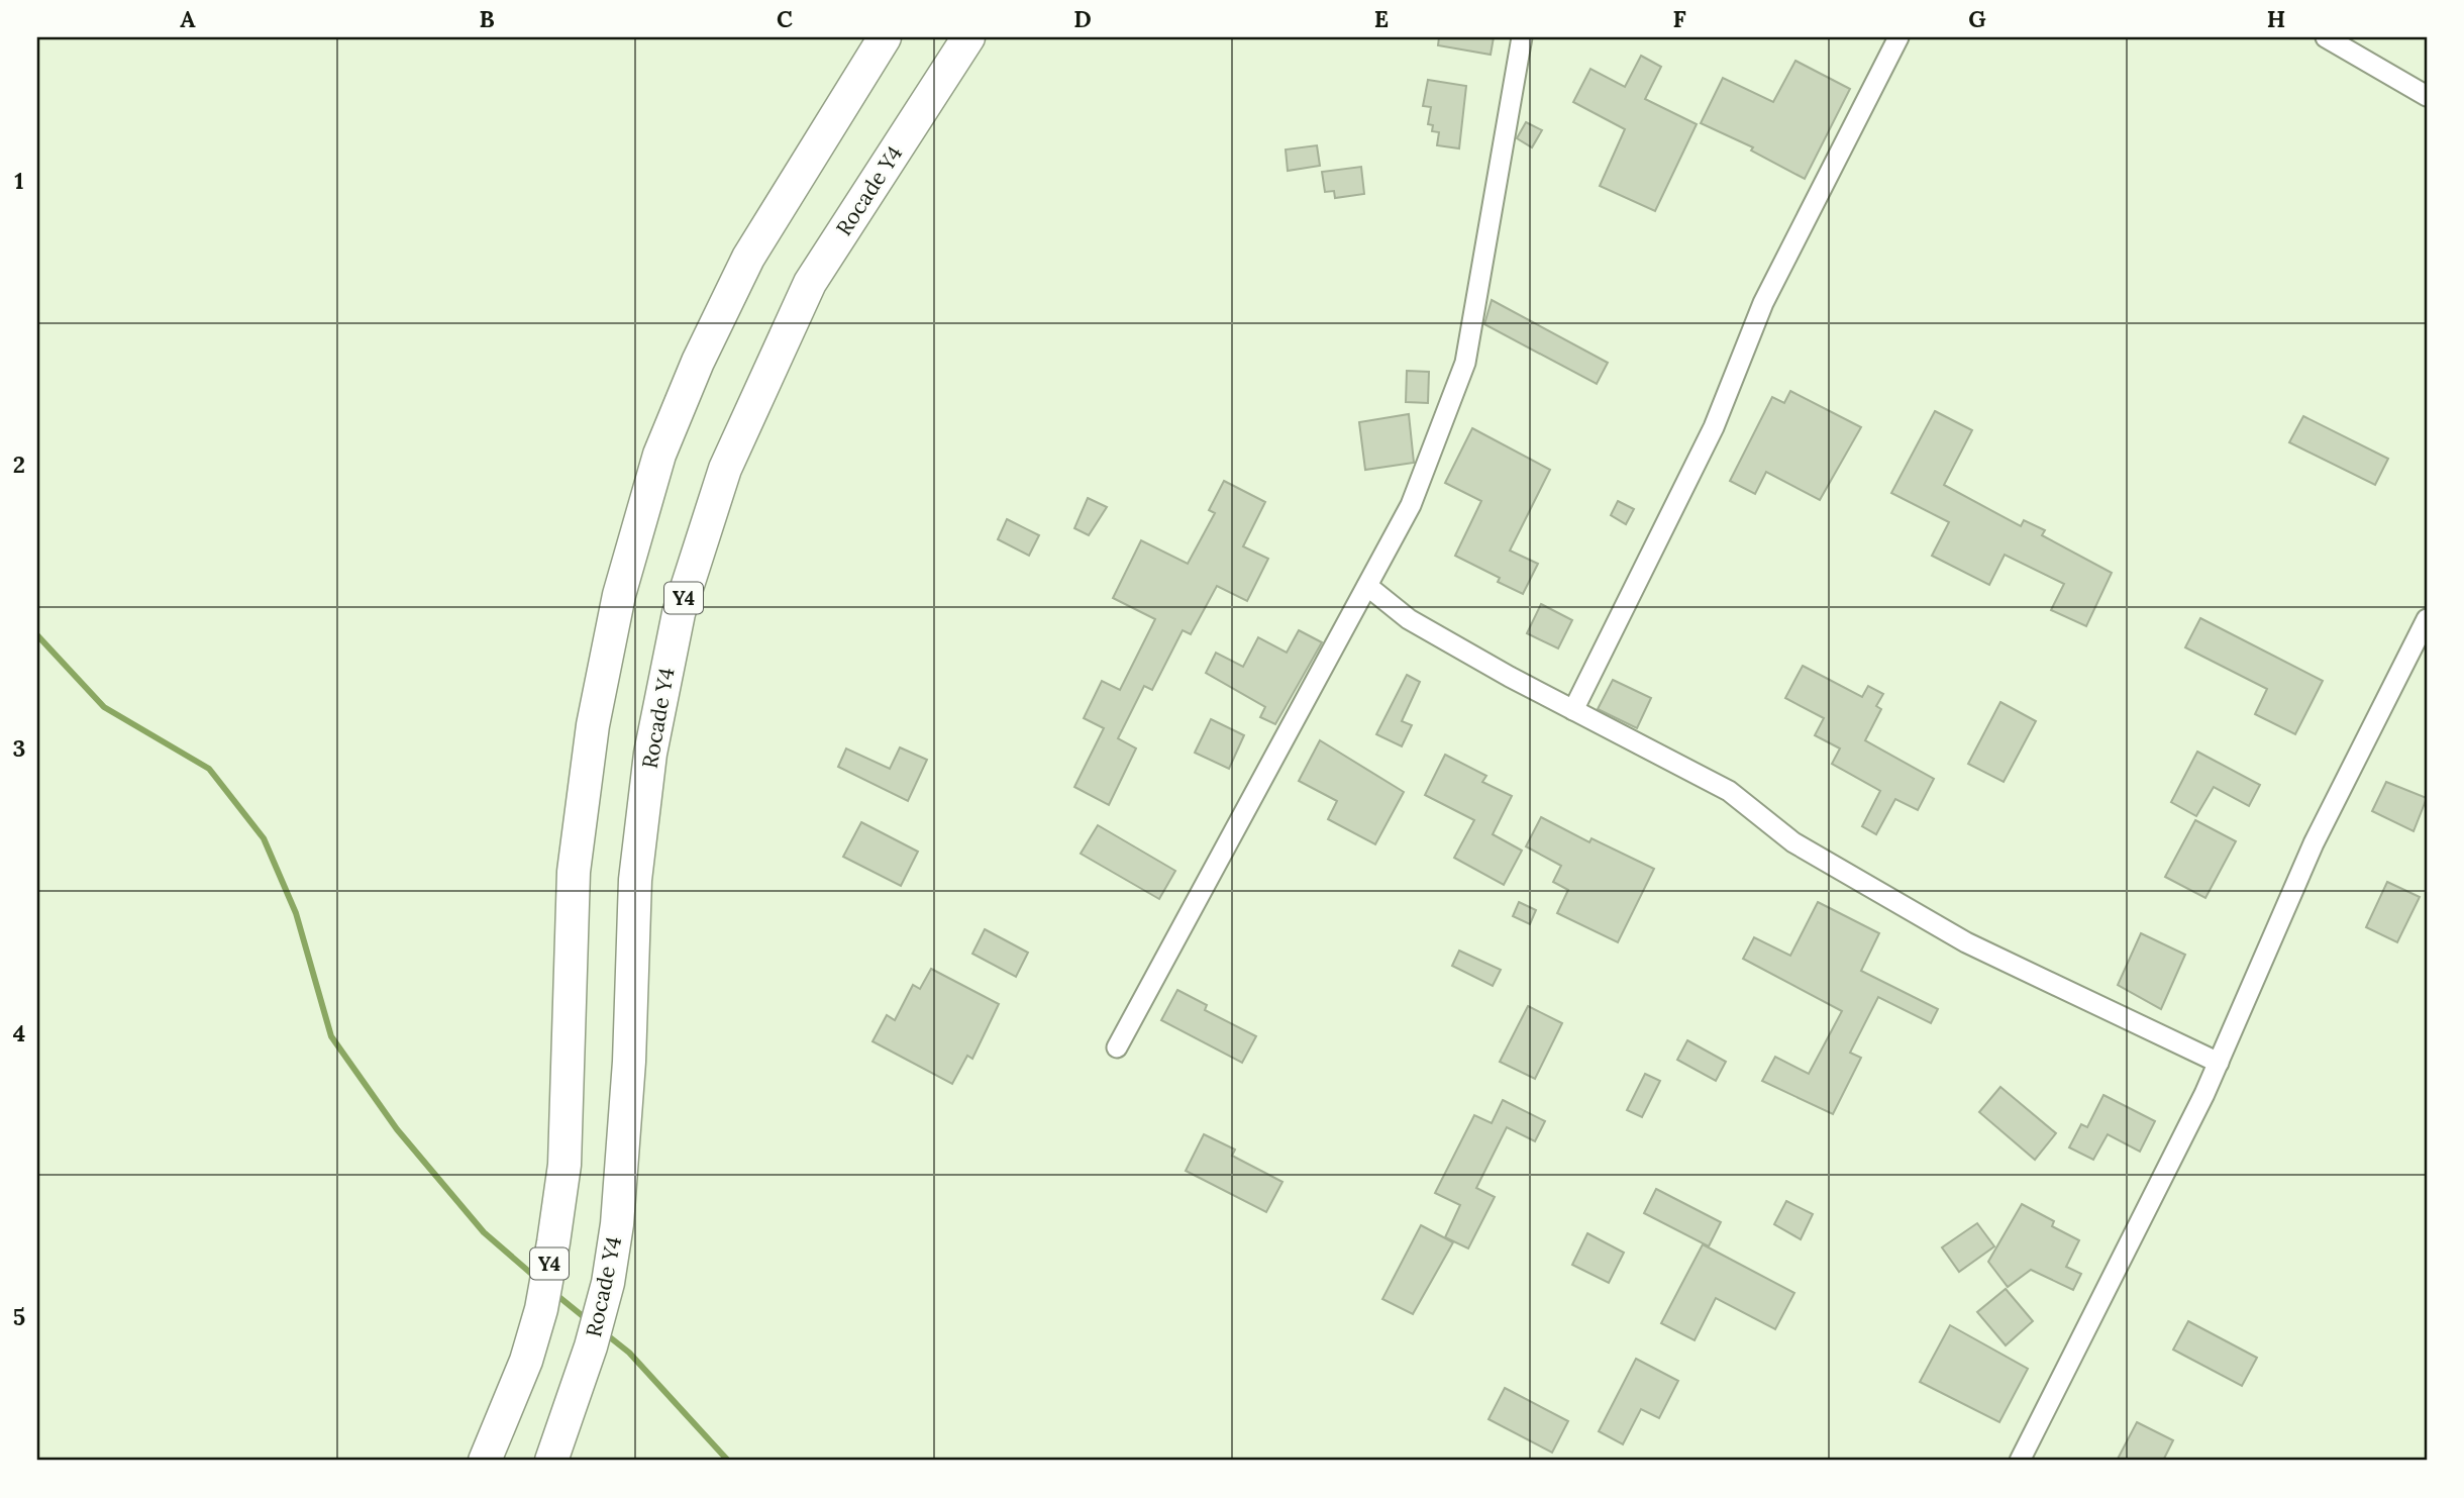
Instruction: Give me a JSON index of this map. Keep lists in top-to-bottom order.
{
  "streets": {
    "highway": ["Rocade Y4", "Y4"]
  },
  "grid": {
    "columns": [
      "A",
      "B",
      "C",
      "D",
      "E",
      "F",
      "G",
      "H"
    ],
    "rows": [
      "1",
      "2",
      "3",
      "4",
      "5"
    ]
  }
}
